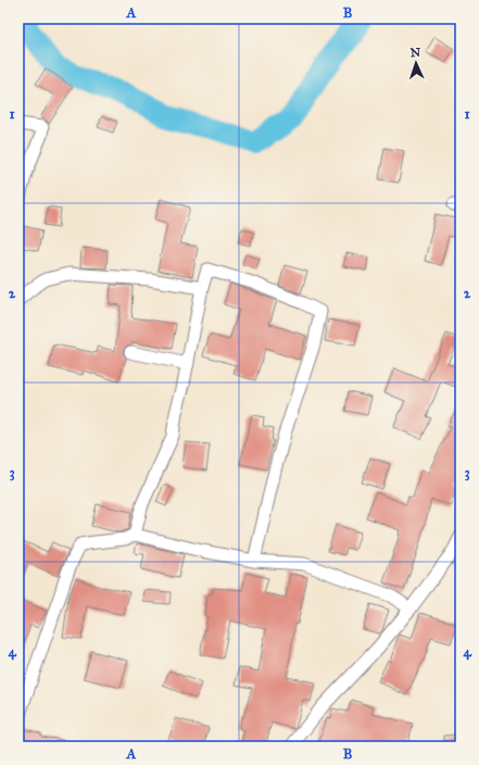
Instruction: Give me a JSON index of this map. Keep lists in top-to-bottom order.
{
  "north": "top",
  "grid": {
    "columns": ["A", "B"],
    "rows": [
      "1",
      "2",
      "3",
      "4"
    ]
  }
}
